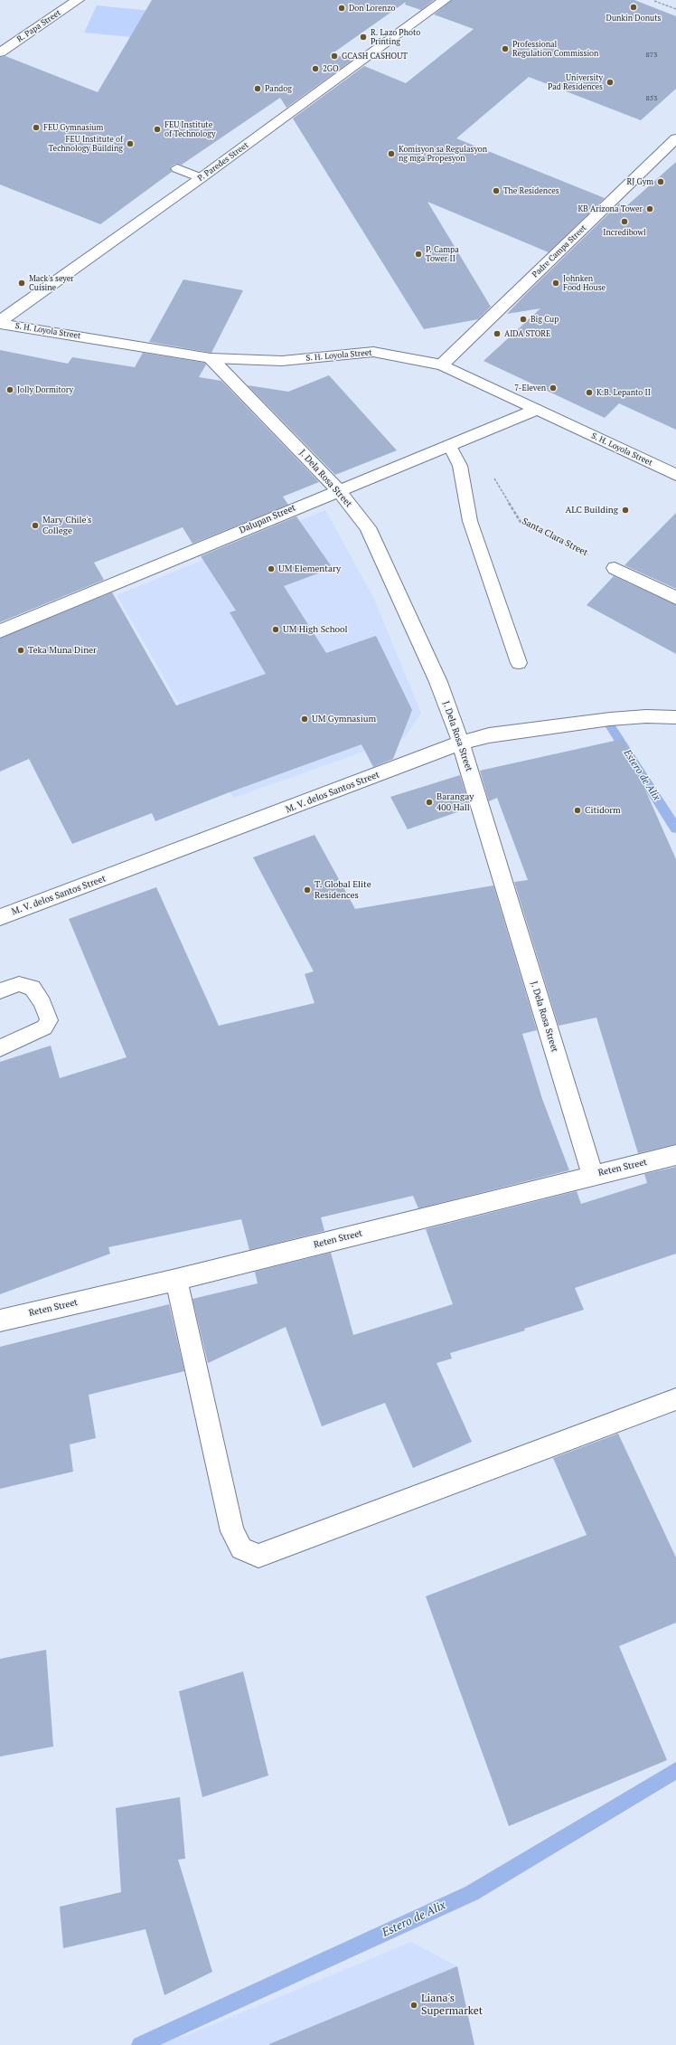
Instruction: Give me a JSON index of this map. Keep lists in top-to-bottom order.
{
  "streets": {
    "street": [
      "R. Papa Street",
      "P. Paredes Street",
      "Padre Campa Street",
      "S. H. Loyola Street",
      "J. Dela Rosa Street",
      "Dalupan Street",
      "M. V. delos Santos Street",
      "Reten Street"
    ],
    "path": ["Santa Clara Street"]
  },
  "crossings": [
    ["P. Paredes Street", "S. H. Loyola Street"],
    ["Padre Campa Street", "S. H. Loyola Street"],
    ["S. H. Loyola Street", "J. Dela Rosa Street"],
    ["S. H. Loyola Street", "Dalupan Street"],
    ["J. Dela Rosa Street", "Dalupan Street"],
    ["J. Dela Rosa Street", "M. V. delos Santos Street"],
    ["J. Dela Rosa Street", "Reten Street"],
    ["Dalupan Street", "Santa Clara Street"]
  ],
  "water": ["Estero de Alix"],
  "places": [
    "Dunkin Donuts",
    "Don Lorenzo",
    "R. Lazo Photo Printing",
    "Professional Regulation Commission",
    "GCASH CASHOUT",
    "2GO",
    "University Pad Residences",
    "Pandog",
    "FEU Gymnasium",
    "FEU Institute of Technology",
    "FEU Institute of Technology Building",
    "Komisyon sa Regulasyon ng mga Propesyon",
    "RJ Gym",
    "The Residences",
    "KB Arizona Tower",
    "Incredibowl",
    "P. Campa Tower II",
    "Mack's seyer Cuisine",
    "Johnken Food House",
    "Big Cup",
    "AIDA STORE",
    "7-Eleven",
    "Jolly Dormitory",
    "K.B. Lepanto II",
    "ALC Building",
    "Mary Chile's College",
    "UM Elementary",
    "UM High School",
    "Teka Muna Diner",
    "UM Gymnasium",
    "Barangay 400 Hall",
    "Citidorm",
    "T. Global Elite Residences",
    "Liana's Supermarket"
  ],
  "house_numbers": ["873", "853"]
}
